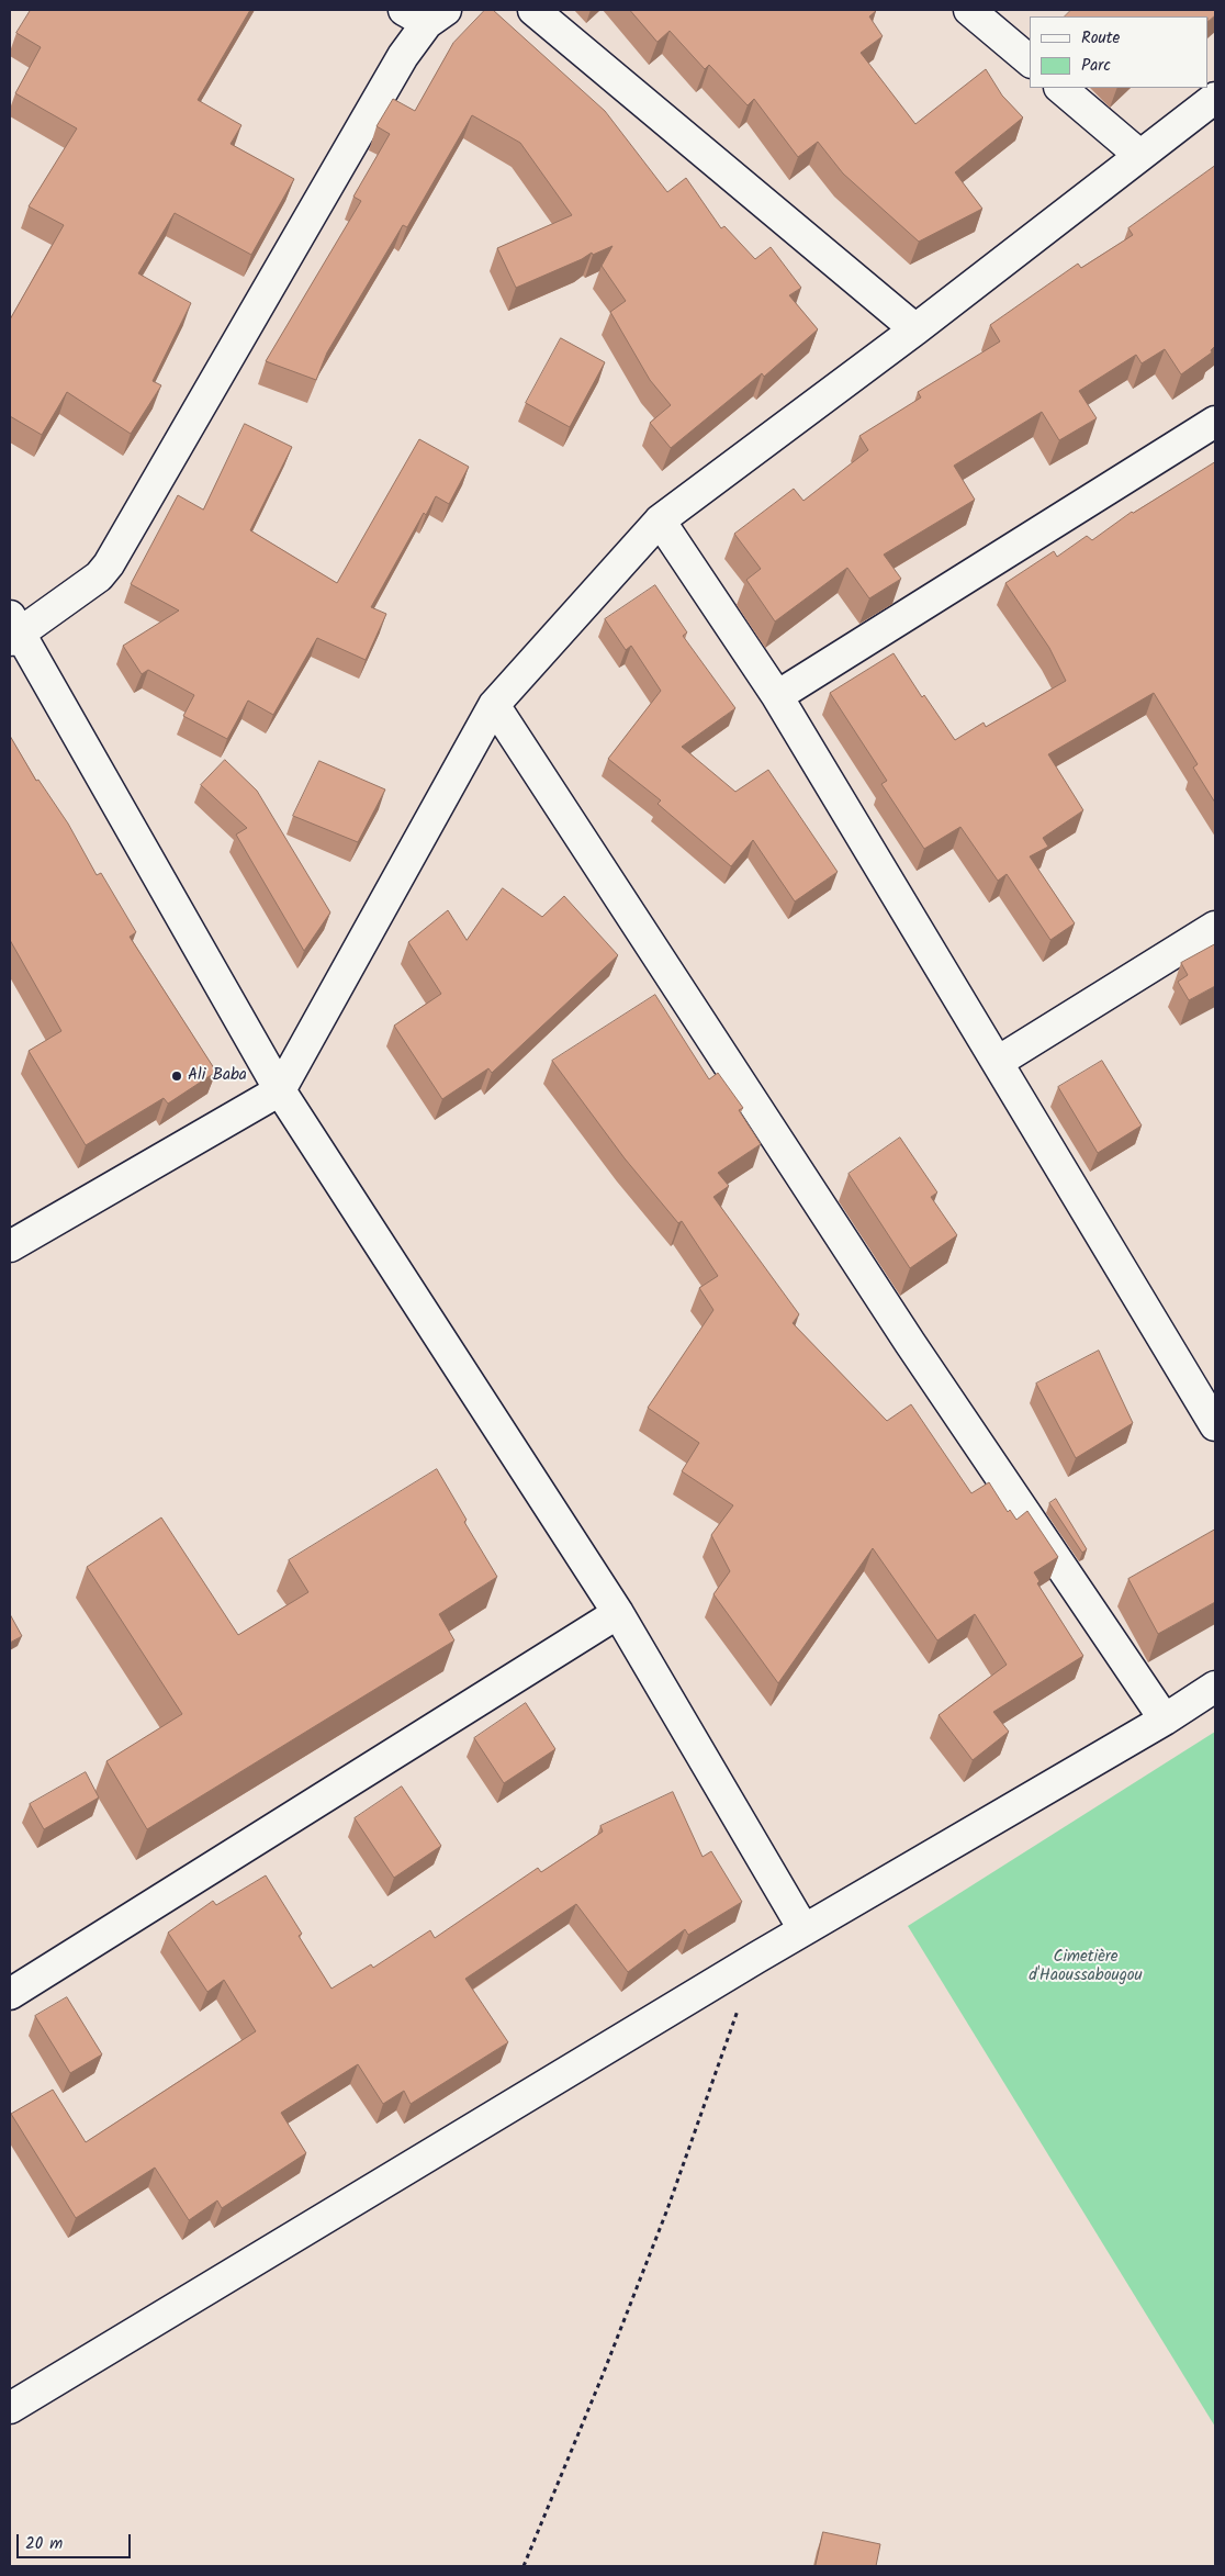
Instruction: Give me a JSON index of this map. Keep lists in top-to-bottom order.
{
  "parks": ["Cimetière d'Haoussabougou"],
  "places": ["Ali Baba"],
  "legend": ["Route", "Parc"],
  "scale_bar": "20 m"
}
